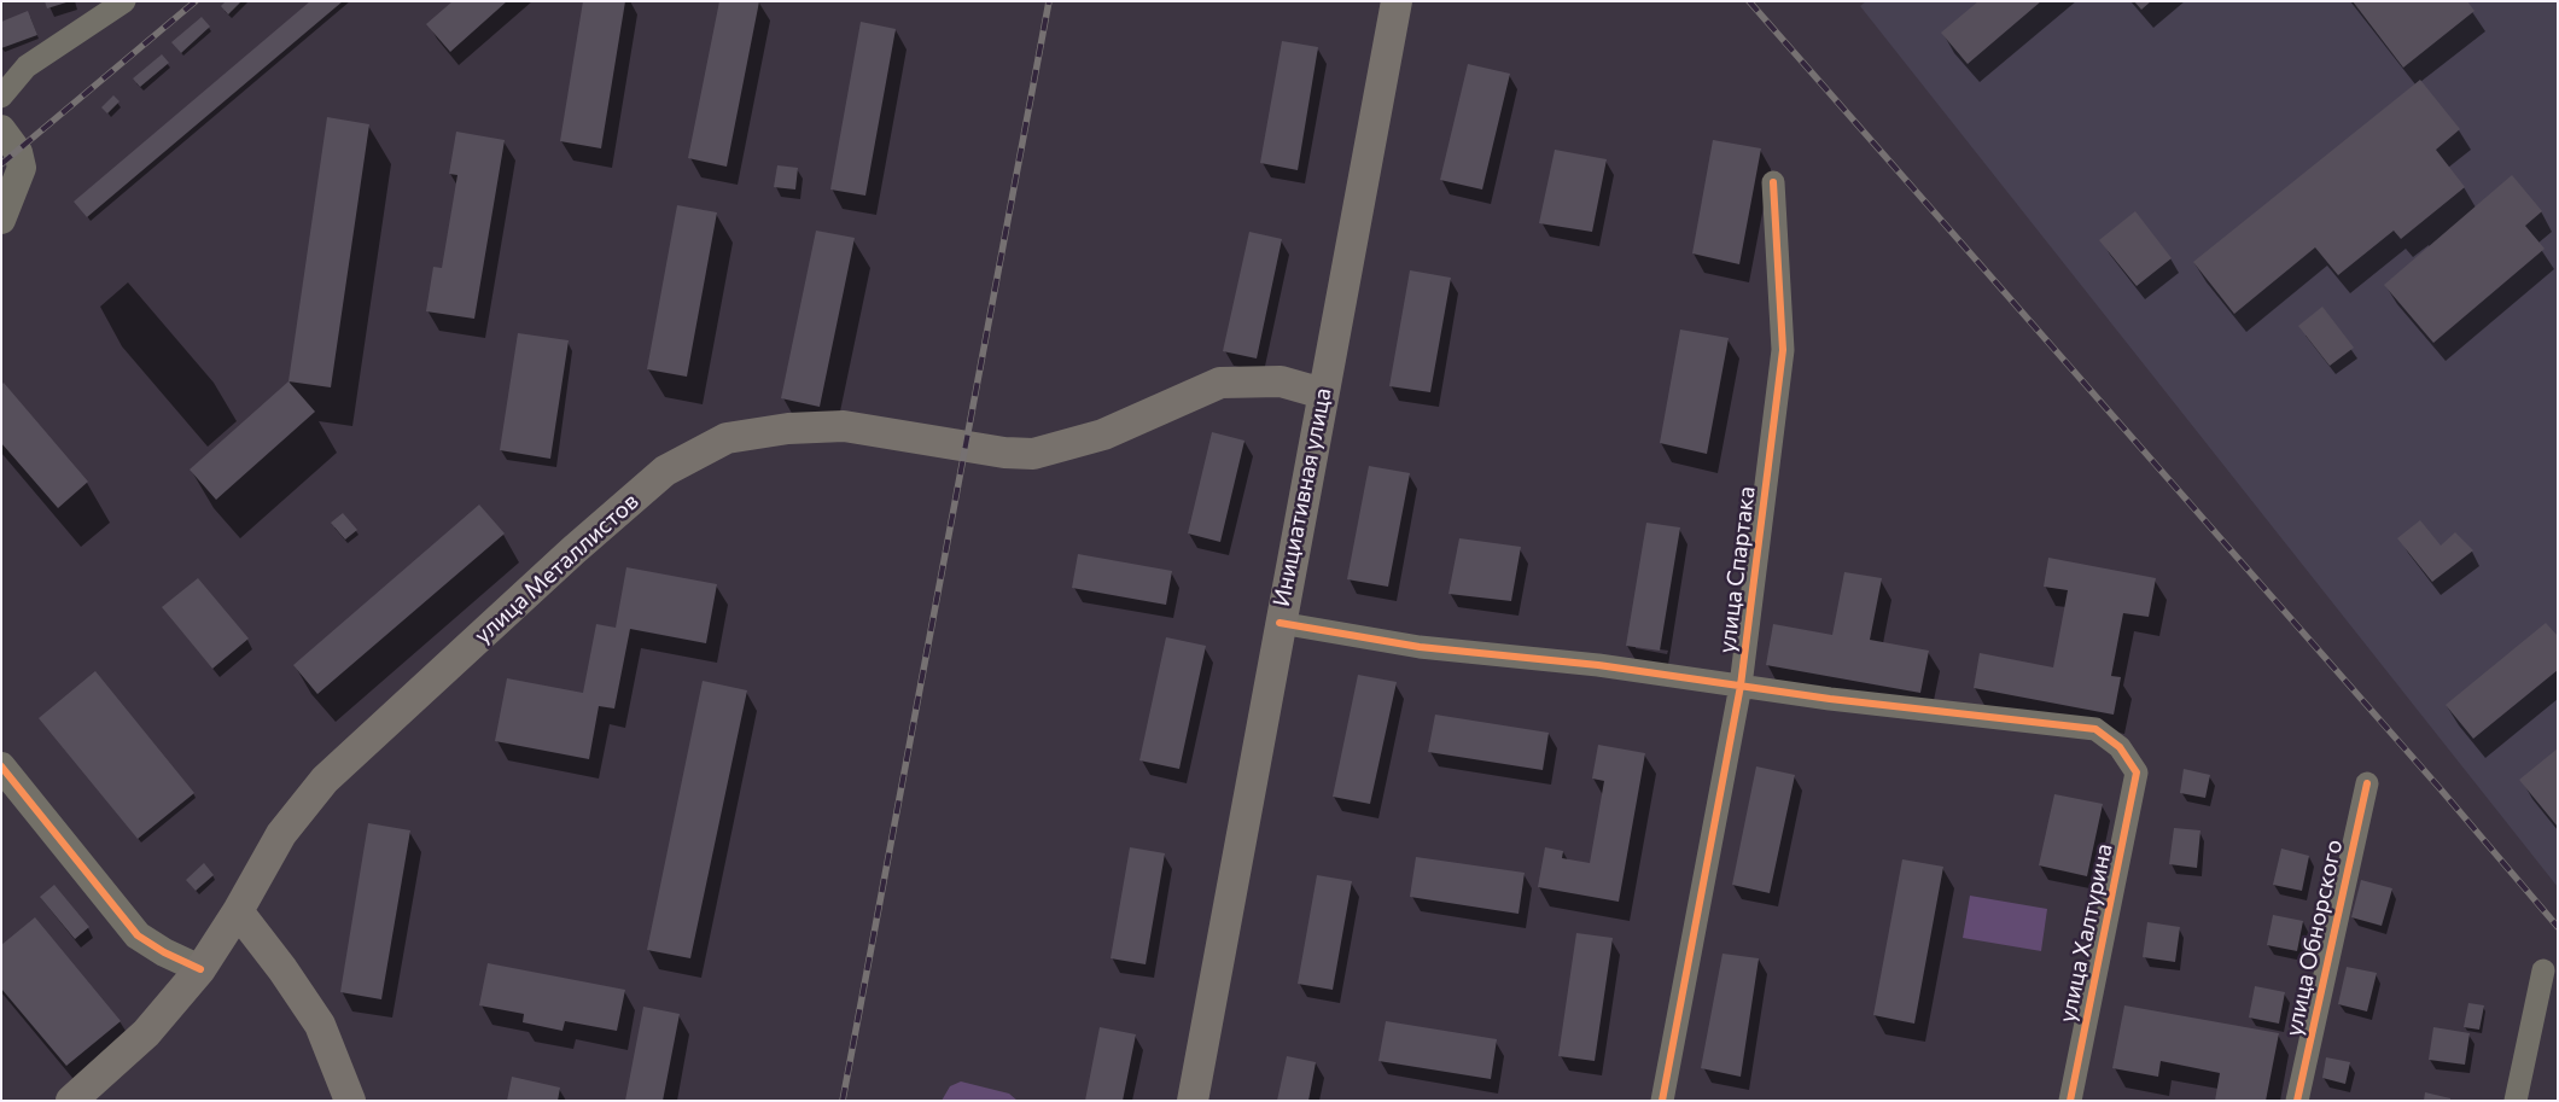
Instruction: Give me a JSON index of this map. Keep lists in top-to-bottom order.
{
  "streets": {
    "main road": ["Инициативная улица", "улица Металлистов"],
    "street": ["улица Спартака", "улица Халтурина", "улица Обнорского"]
  },
  "crossings": [
    ["Инициативная улица", "улица Металлистов"],
    ["улица Спартака", "улица Халтурина"]
  ]
}
